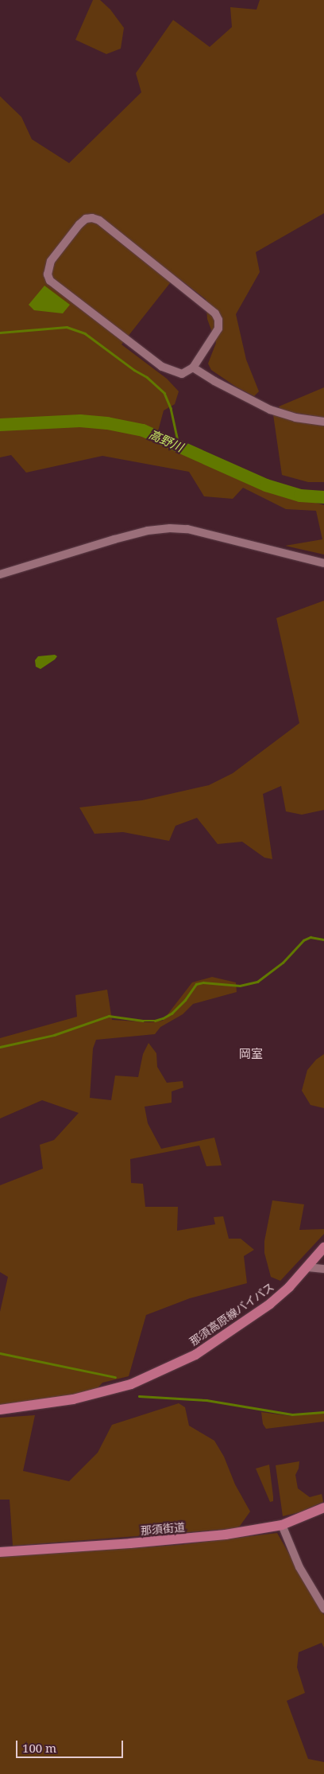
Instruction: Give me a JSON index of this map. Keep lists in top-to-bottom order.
{
  "streets": {
    "main road": ["那須高原線バイパス", "那須街道"]
  },
  "districts": ["岡室"],
  "water": ["高野川"],
  "scale_bar": "100 m"
}
